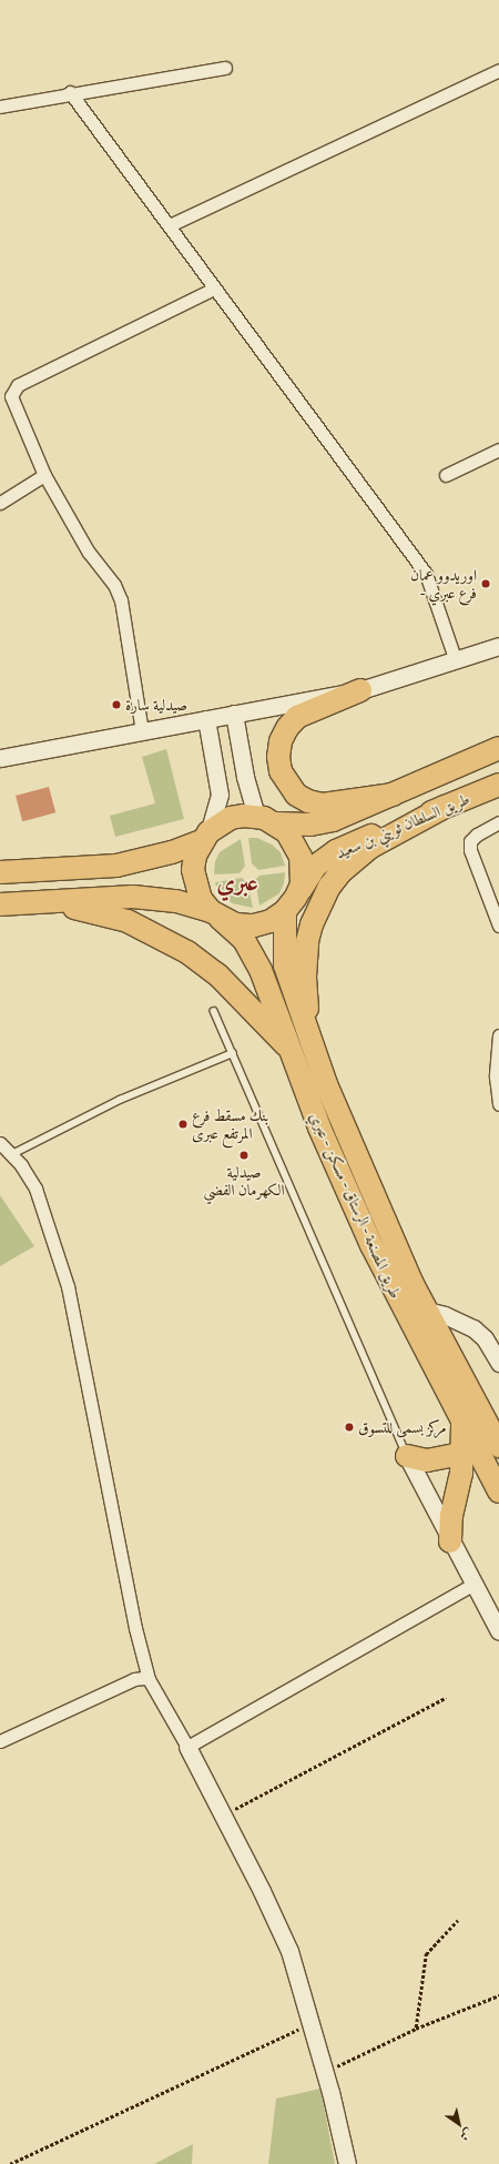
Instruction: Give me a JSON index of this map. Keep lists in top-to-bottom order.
{
  "streets": {
    "highway": ["طريق السلطان ثويني بن سعيد", "طريق المصنعة - الرستاق - مسكن - عبري"]
  },
  "crossings": [
    ["طريق السلطان ثويني بن سعيد", "طريق المصنعة - الرستاق - مسكن - عبري"]
  ],
  "districts": ["عبري"],
  "places": [
    "اوريدوو عمان - فرع عبري",
    "صيدلية سارة",
    "بنك مسقط فرع المرتفع عبرى",
    "صيدلية الكهرمان الفضي",
    "مركز بسمى للتسوق"
  ],
  "north": "bottom right"
}
